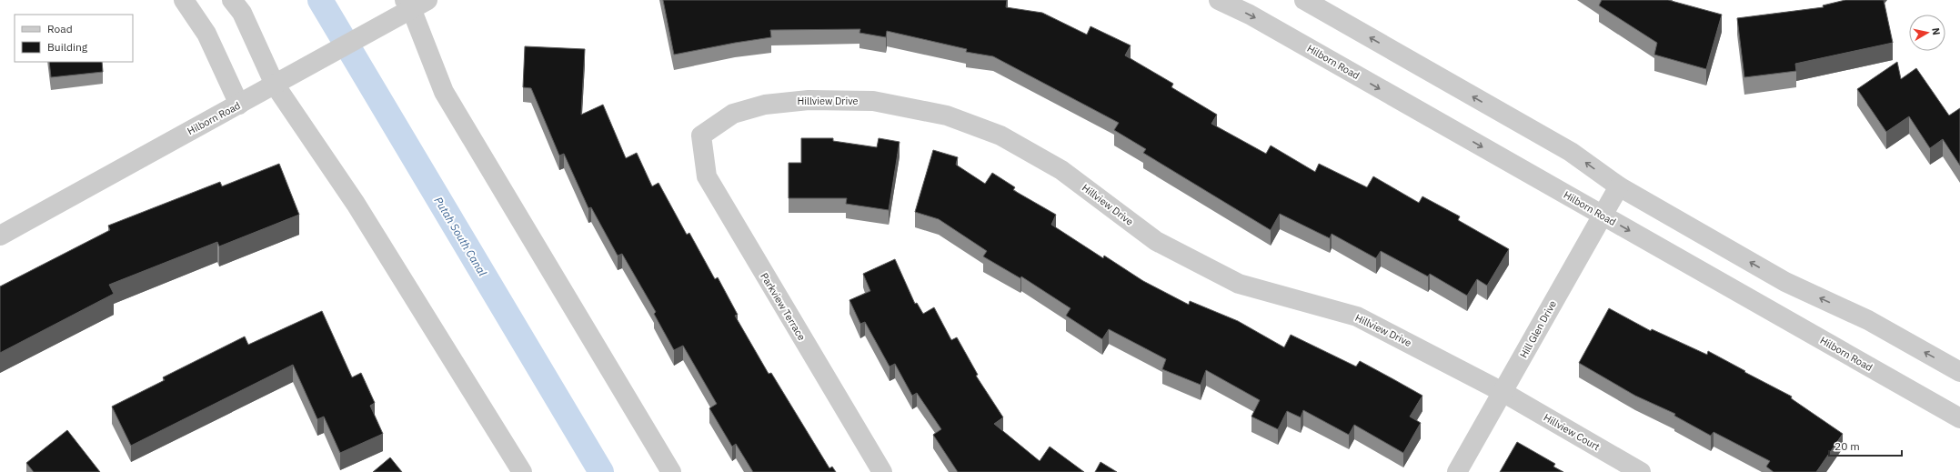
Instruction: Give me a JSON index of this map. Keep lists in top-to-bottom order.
{
  "streets": {
    "street": [
      "Hilborn Road",
      "Hillview Drive",
      "Parkview Terrace",
      "Hill Glen Drive",
      "Hillview Court"
    ]
  },
  "crossings": [
    ["Hilborn Road", "Hill Glen Drive"],
    ["Hillview Drive", "Parkview Terrace"],
    ["Hillview Drive", "Hill Glen Drive"],
    ["Hillview Drive", "Hillview Court"],
    ["Hill Glen Drive", "Hillview Court"]
  ],
  "water": ["Putah South Canal"],
  "legend": ["Road", "Building"],
  "scale_bar": "20 m",
  "north": "right"
}
